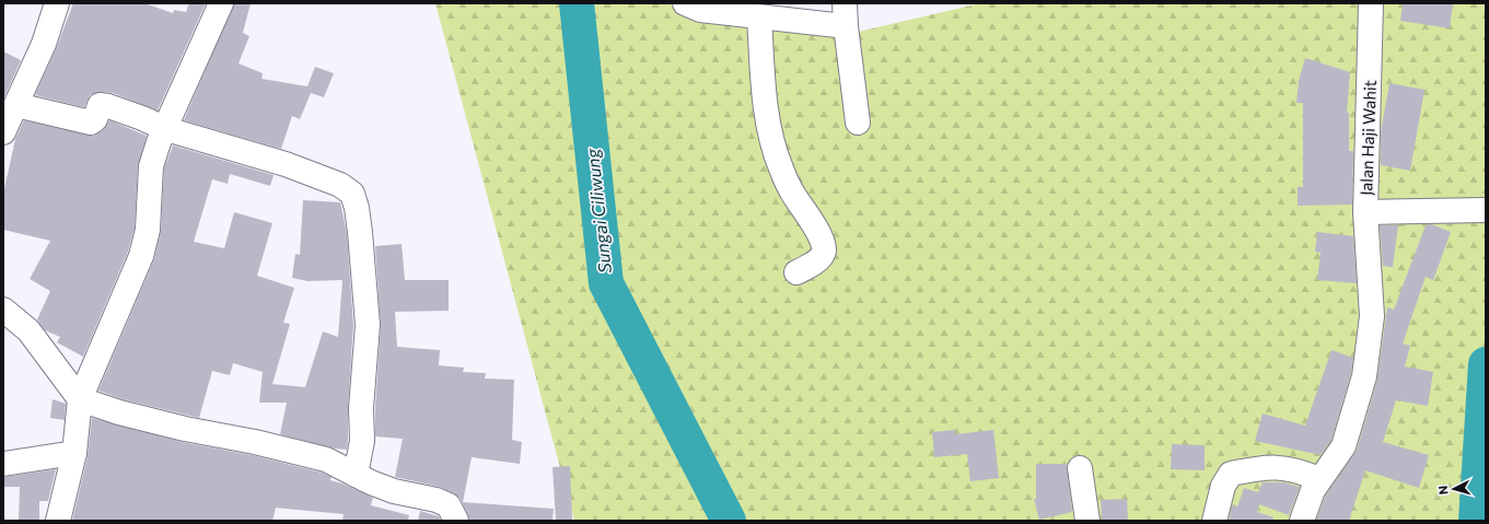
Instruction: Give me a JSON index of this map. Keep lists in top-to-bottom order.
{
  "streets": {
    "street": ["Jalan Haji Wahit"]
  },
  "water": ["Sungai Ciliwung"],
  "north": "left"
}
